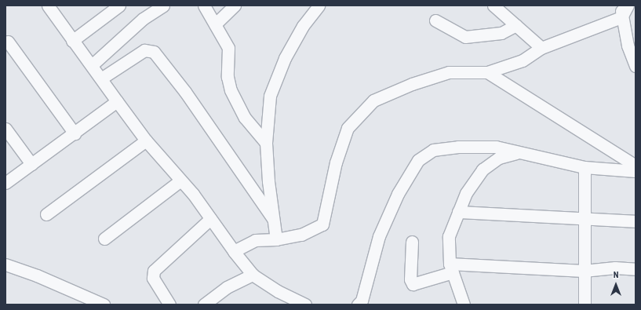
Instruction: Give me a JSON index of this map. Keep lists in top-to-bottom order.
{
  "north": "top"
}
